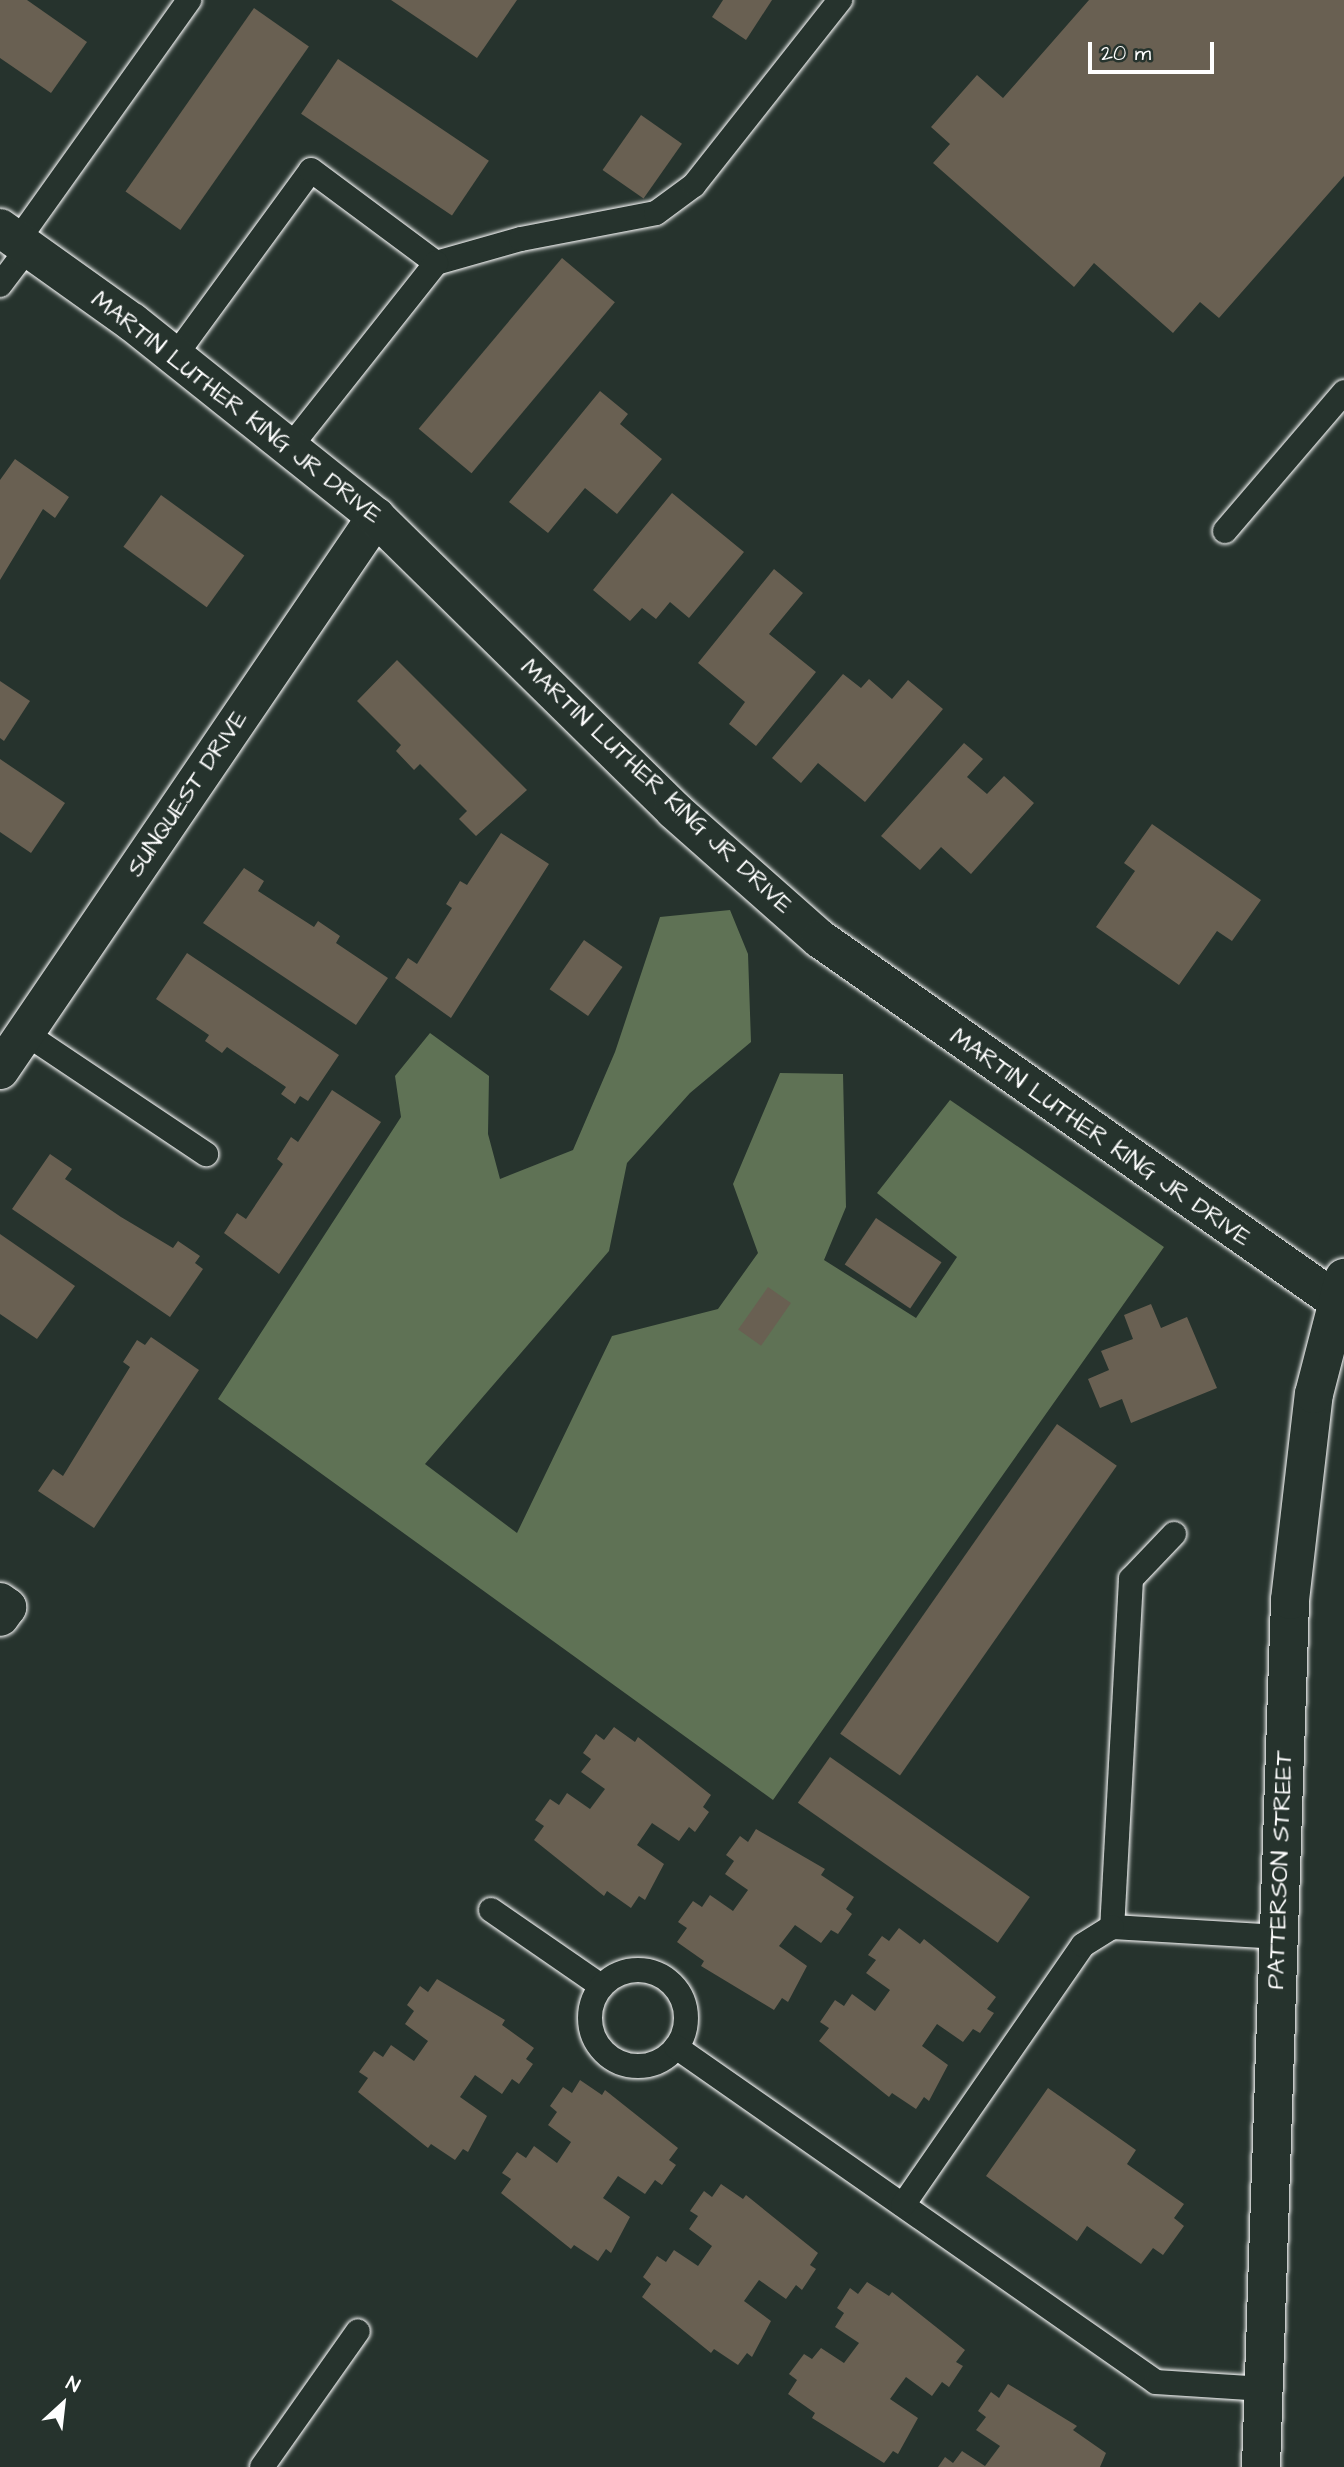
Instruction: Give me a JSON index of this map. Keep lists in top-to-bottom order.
{
  "streets": {
    "street": ["MARTIN LUTHER KING JR DRIVE", "SUNQUEST DRIVE", "PATTERSON STREET"]
  },
  "crossings": [
    ["MARTIN LUTHER KING JR DRIVE", "SUNQUEST DRIVE"],
    ["MARTIN LUTHER KING JR DRIVE", "PATTERSON STREET"]
  ],
  "scale_bar": "20 m",
  "north": "top right"
}
